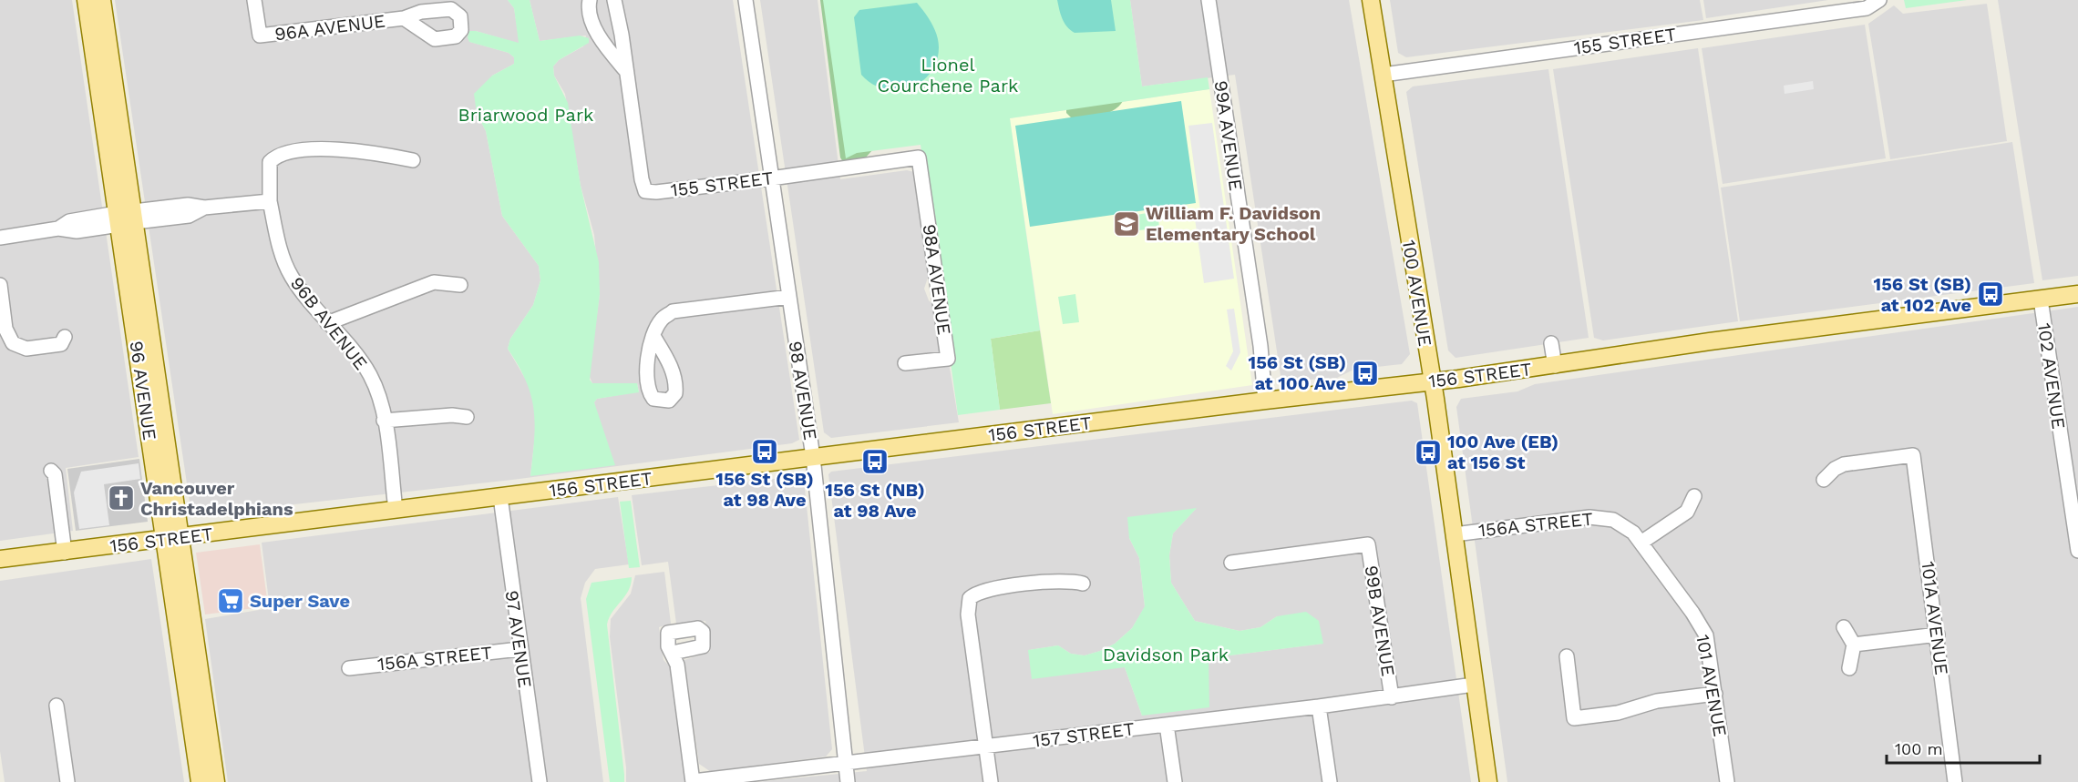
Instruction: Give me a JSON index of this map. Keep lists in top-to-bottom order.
{
  "streets": {
    "main road": ["100 AVENUE", "156 STREET", "96 AVENUE"],
    "street": [
      "96A AVENUE",
      "155 STREET",
      "99A AVENUE",
      "98A AVENUE",
      "96B AVENUE",
      "102 AVENUE",
      "98 AVENUE",
      "156A STREET",
      "101A AVENUE",
      "99B AVENUE",
      "97 AVENUE",
      "101 AVENUE",
      "157 STREET"
    ]
  },
  "crossings": [
    ["155 STREET", "98A AVENUE"],
    ["155 STREET", "100 AVENUE"],
    ["155 STREET", "98 AVENUE"],
    ["99A AVENUE", "156 STREET"],
    ["100 AVENUE", "156 STREET"],
    ["100 AVENUE", "156A STREET"],
    ["100 AVENUE", "157 STREET"],
    ["96B AVENUE", "156 STREET"],
    ["156 STREET", "102 AVENUE"],
    ["156 STREET", "96 AVENUE"],
    ["156 STREET", "98 AVENUE"],
    ["156 STREET", "97 AVENUE"],
    ["98 AVENUE", "157 STREET"],
    ["156A STREET", "97 AVENUE"],
    ["156A STREET", "101 AVENUE"],
    ["99B AVENUE", "157 STREET"]
  ],
  "parks": ["Lionel Courchene Park", "Briarwood Park", "Davidson Park"],
  "places": {
    "school or university": ["William F. Davidson Elementary School"],
    "bus stop": [
      "156 St (SB) at 102 Ave",
      "156 St (SB) at 100 Ave",
      "156 St (SB) at 98 Ave",
      "100 Ave (EB) at 156 St",
      "156 St (NB) at 98 Ave"
    ],
    "church": ["Vancouver Christadelphians"],
    "supermarket": ["Super Save"]
  },
  "scale_bar": "100 m"
}
